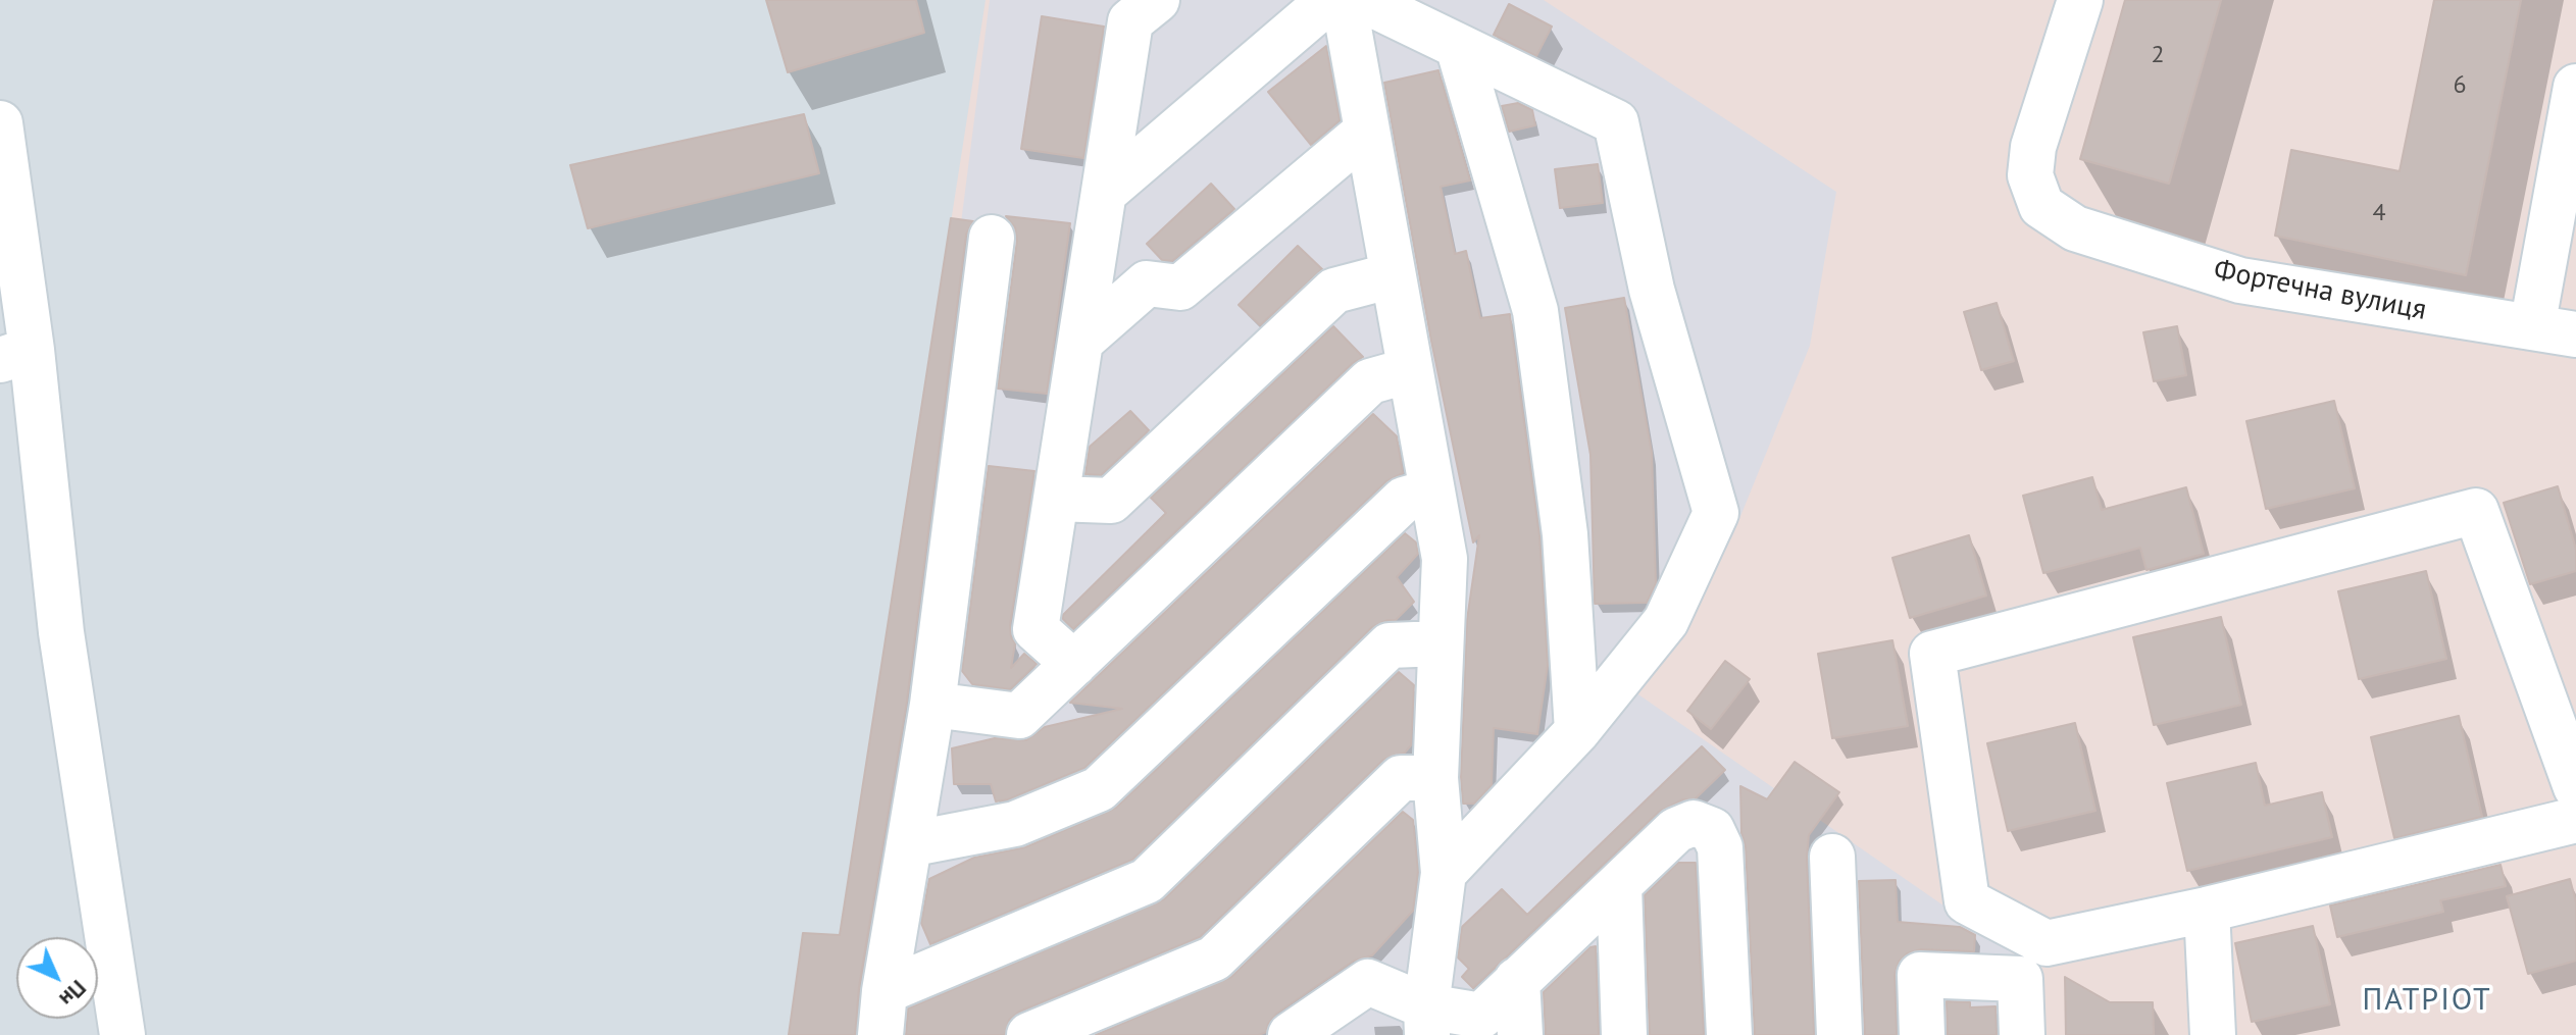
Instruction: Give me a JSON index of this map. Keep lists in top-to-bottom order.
{
  "streets": {
    "street": ["Фортечна вулиця"]
  },
  "districts": ["ПАТРІОТ"],
  "house_numbers": ["2", "6", "4"],
  "north": "bottom right"
}
